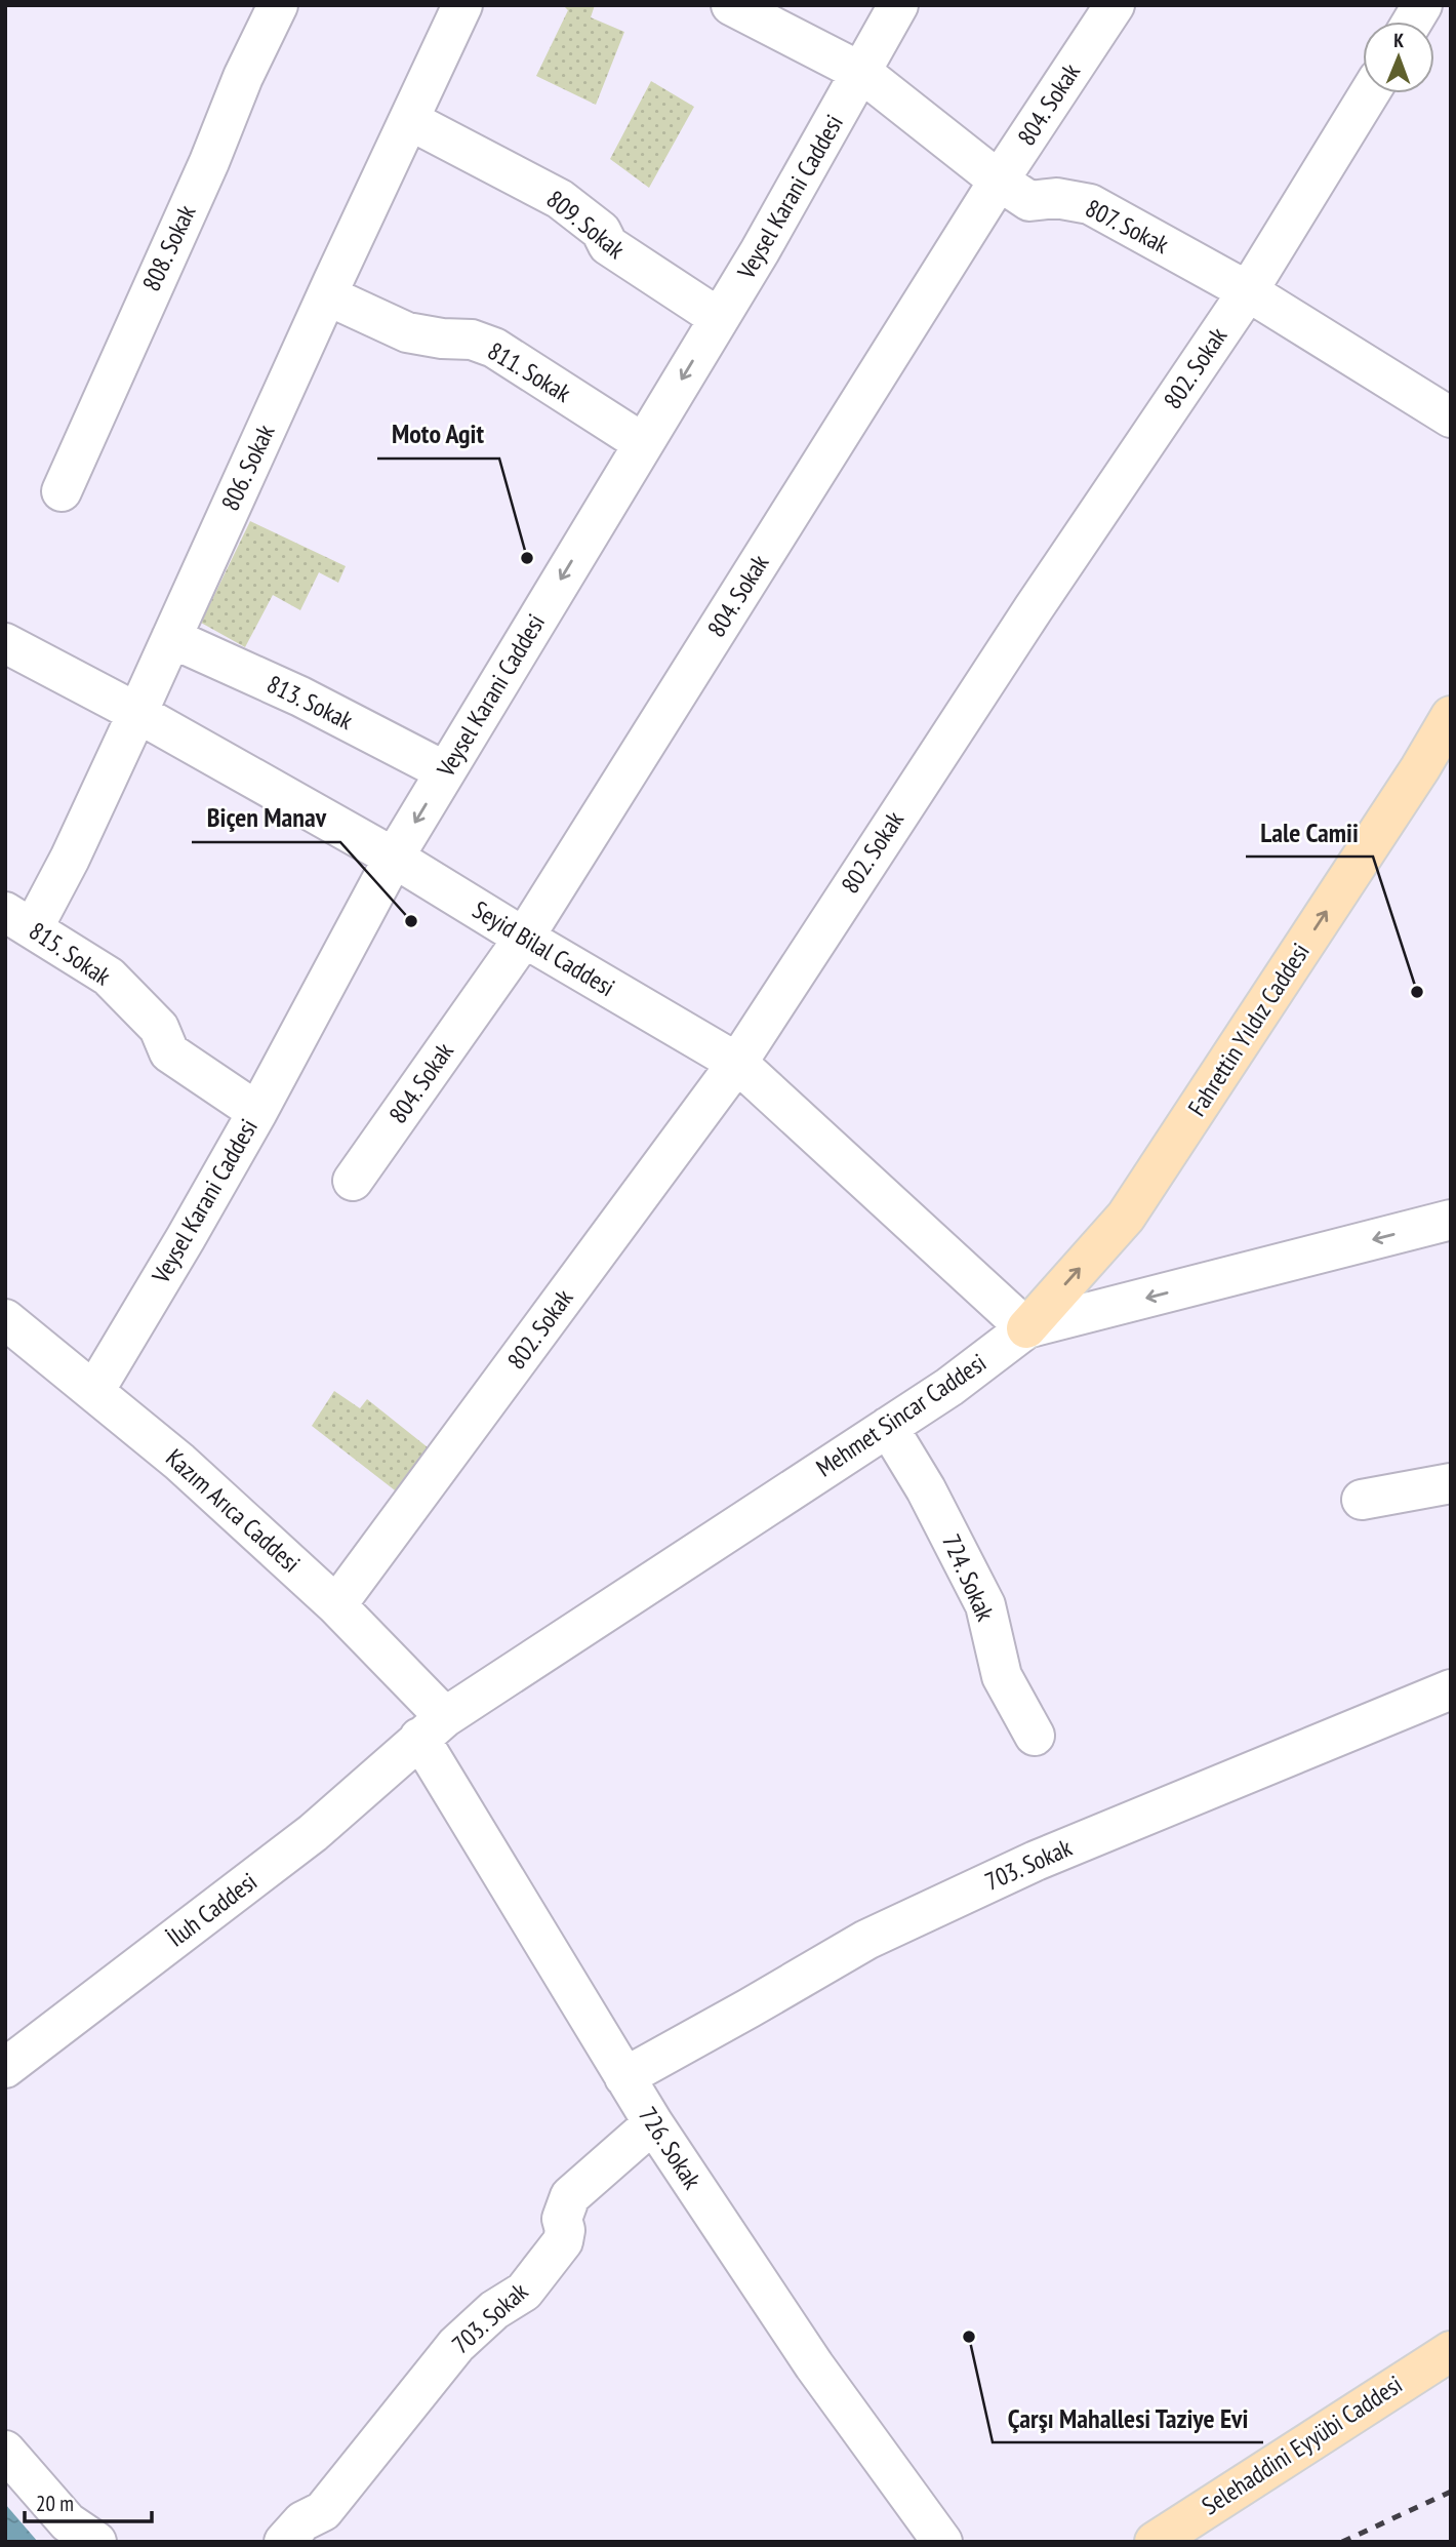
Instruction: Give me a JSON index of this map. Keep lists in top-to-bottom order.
{
  "streets": {
    "main road": ["Fahrettin Yıldız Caddesi", "Selehaddini Eyyübi Caddesi"],
    "street": [
      "804. Sokak",
      "Veysel Karani Caddesi",
      "809. Sokak",
      "807. Sokak",
      "808. Sokak",
      "802. Sokak",
      "811. Sokak",
      "806. Sokak",
      "813. Sokak",
      "Seyid Bilal Caddesi",
      "815. Sokak",
      "Mehmet Sincar Caddesi",
      "Kazım Arıca Caddesi",
      "724. Sokak",
      "703. Sokak",
      "İluh Caddesi",
      "726. Sokak"
    ]
  },
  "crossings": [
    ["804. Sokak", "807. Sokak"],
    ["804. Sokak", "Seyid Bilal Caddesi"],
    ["Veysel Karani Caddesi", "809. Sokak"],
    ["Veysel Karani Caddesi", "807. Sokak"],
    ["Veysel Karani Caddesi", "811. Sokak"],
    ["Veysel Karani Caddesi", "813. Sokak"],
    ["Veysel Karani Caddesi", "Seyid Bilal Caddesi"],
    ["Veysel Karani Caddesi", "815. Sokak"],
    ["Veysel Karani Caddesi", "Kazım Arıca Caddesi"],
    ["809. Sokak", "806. Sokak"],
    ["807. Sokak", "802. Sokak"],
    ["802. Sokak", "Seyid Bilal Caddesi"],
    ["802. Sokak", "Kazım Arıca Caddesi"],
    ["811. Sokak", "806. Sokak"],
    ["806. Sokak", "813. Sokak"],
    ["806. Sokak", "Seyid Bilal Caddesi"],
    ["806. Sokak", "815. Sokak"],
    ["Seyid Bilal Caddesi", "Fahrettin Yıldız Caddesi"],
    ["Seyid Bilal Caddesi", "Mehmet Sincar Caddesi"],
    ["Fahrettin Yıldız Caddesi", "Mehmet Sincar Caddesi"],
    ["Mehmet Sincar Caddesi", "Kazım Arıca Caddesi"],
    ["Mehmet Sincar Caddesi", "724. Sokak"],
    ["Mehmet Sincar Caddesi", "İluh Caddesi"],
    ["Mehmet Sincar Caddesi", "726. Sokak"],
    ["Kazım Arıca Caddesi", "İluh Caddesi"],
    ["Kazım Arıca Caddesi", "726. Sokak"],
    ["703. Sokak", "726. Sokak"],
    ["İluh Caddesi", "726. Sokak"]
  ],
  "one_way": ["Veysel Karani Caddesi", "Fahrettin Yıldız Caddesi", "Mehmet Sincar Caddesi"],
  "places": [
    "Moto Agit",
    "Biçen Manav",
    "Lale Camii",
    "Çarşı Mahallesi Taziye Evi"
  ],
  "scale_bar": "20 m",
  "north": "top"
}
